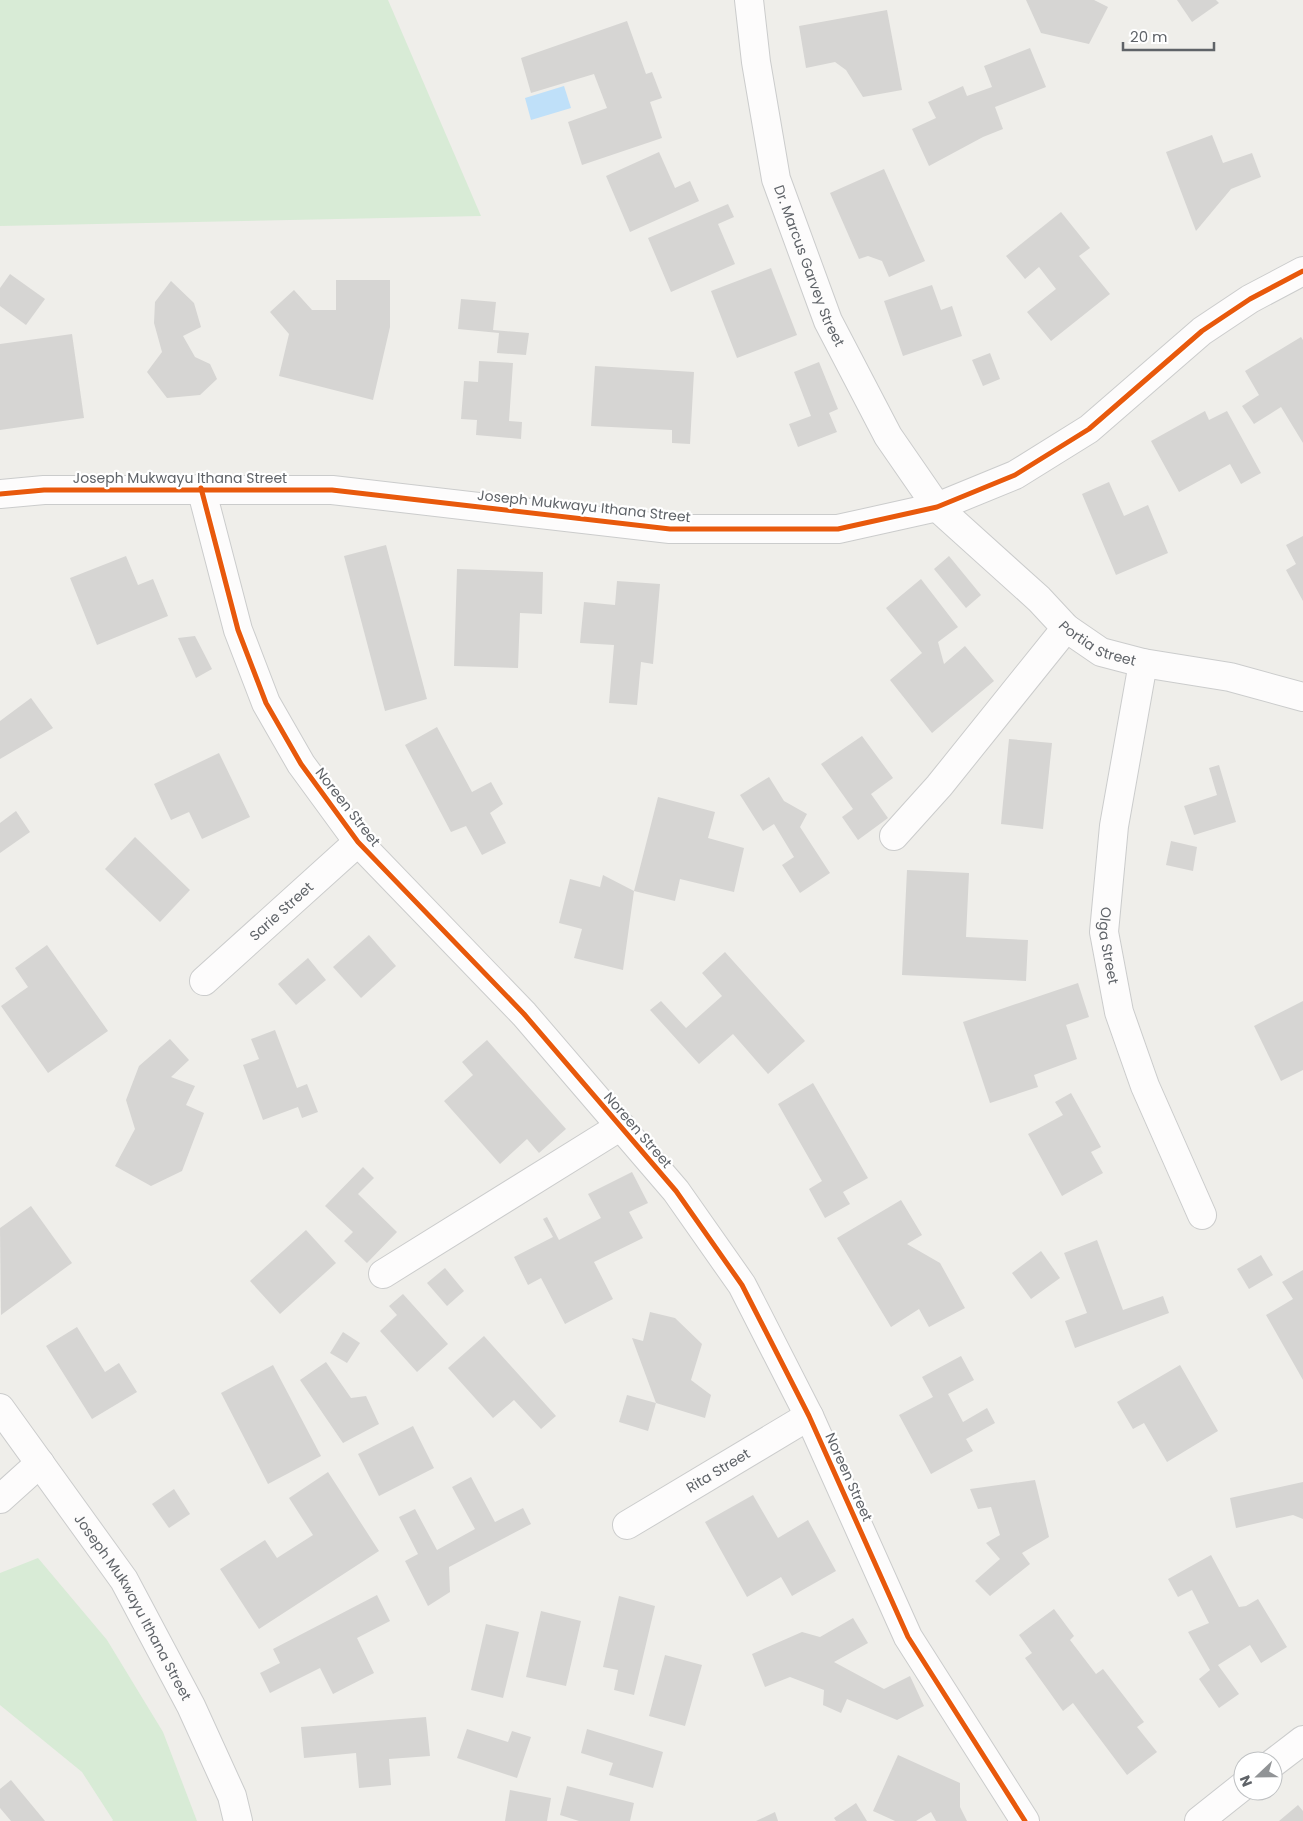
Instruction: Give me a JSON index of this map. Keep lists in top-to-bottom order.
{
  "streets": {
    "street": [
      "Dr. Marcus Garvey Street",
      "Joseph Mukwayu Ithana Street",
      "Portia Street",
      "Noreen Street",
      "Sarie Street",
      "Olga Street",
      "Rita Street"
    ]
  },
  "crossings": [
    ["Dr. Marcus Garvey Street", "Joseph Mukwayu Ithana Street"],
    ["Dr. Marcus Garvey Street", "Portia Street"],
    ["Joseph Mukwayu Ithana Street", "Portia Street"],
    ["Joseph Mukwayu Ithana Street", "Noreen Street"],
    ["Portia Street", "Olga Street"],
    ["Noreen Street", "Sarie Street"],
    ["Noreen Street", "Rita Street"]
  ],
  "scale_bar": "20 m",
  "north": "left"
}
